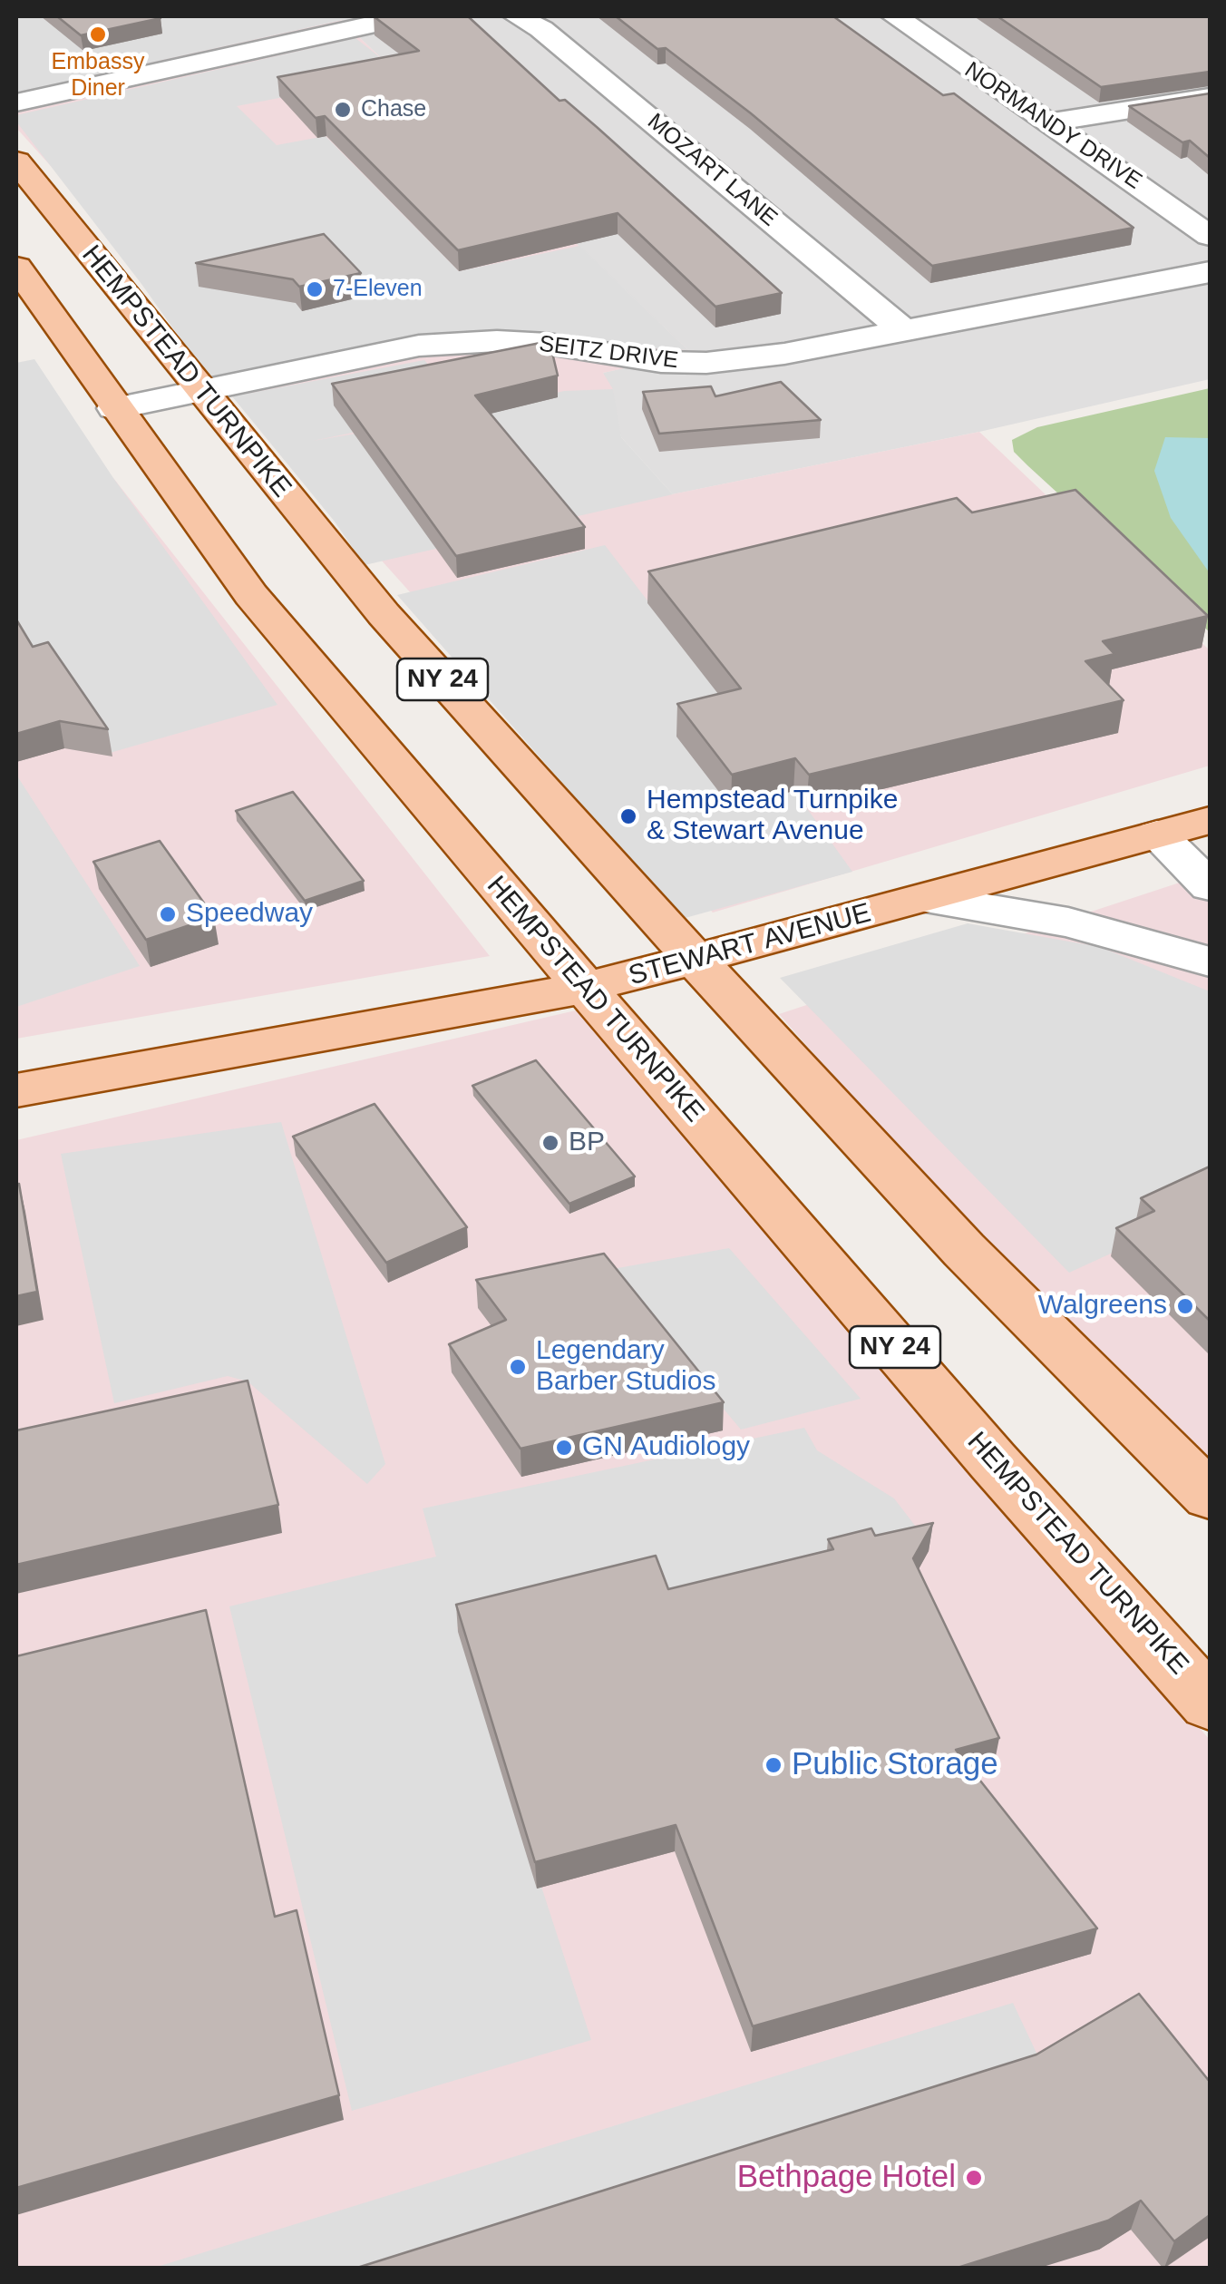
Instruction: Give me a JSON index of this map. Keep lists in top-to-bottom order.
{
  "streets": {
    "main road": ["HEMPSTEAD TURNPIKE", "NY 24", "STEWART AVENUE"],
    "street": ["NORMANDY DRIVE", "MOZART LANE", "SEITZ DRIVE"]
  },
  "crossings": [
    ["MOZART LANE", "SEITZ DRIVE"],
    ["SEITZ DRIVE", "HEMPSTEAD TURNPIKE"],
    ["HEMPSTEAD TURNPIKE", "STEWART AVENUE"]
  ],
  "places": [
    "Embassy Diner",
    "Chase",
    "7-Eleven",
    "Hempstead Turnpike & Stewart Avenue",
    "Speedway",
    "BP",
    "Walgreens",
    "Legendary Barber Studios",
    "GN Audiology",
    "Public Storage",
    "Bethpage Hotel"
  ]
}
